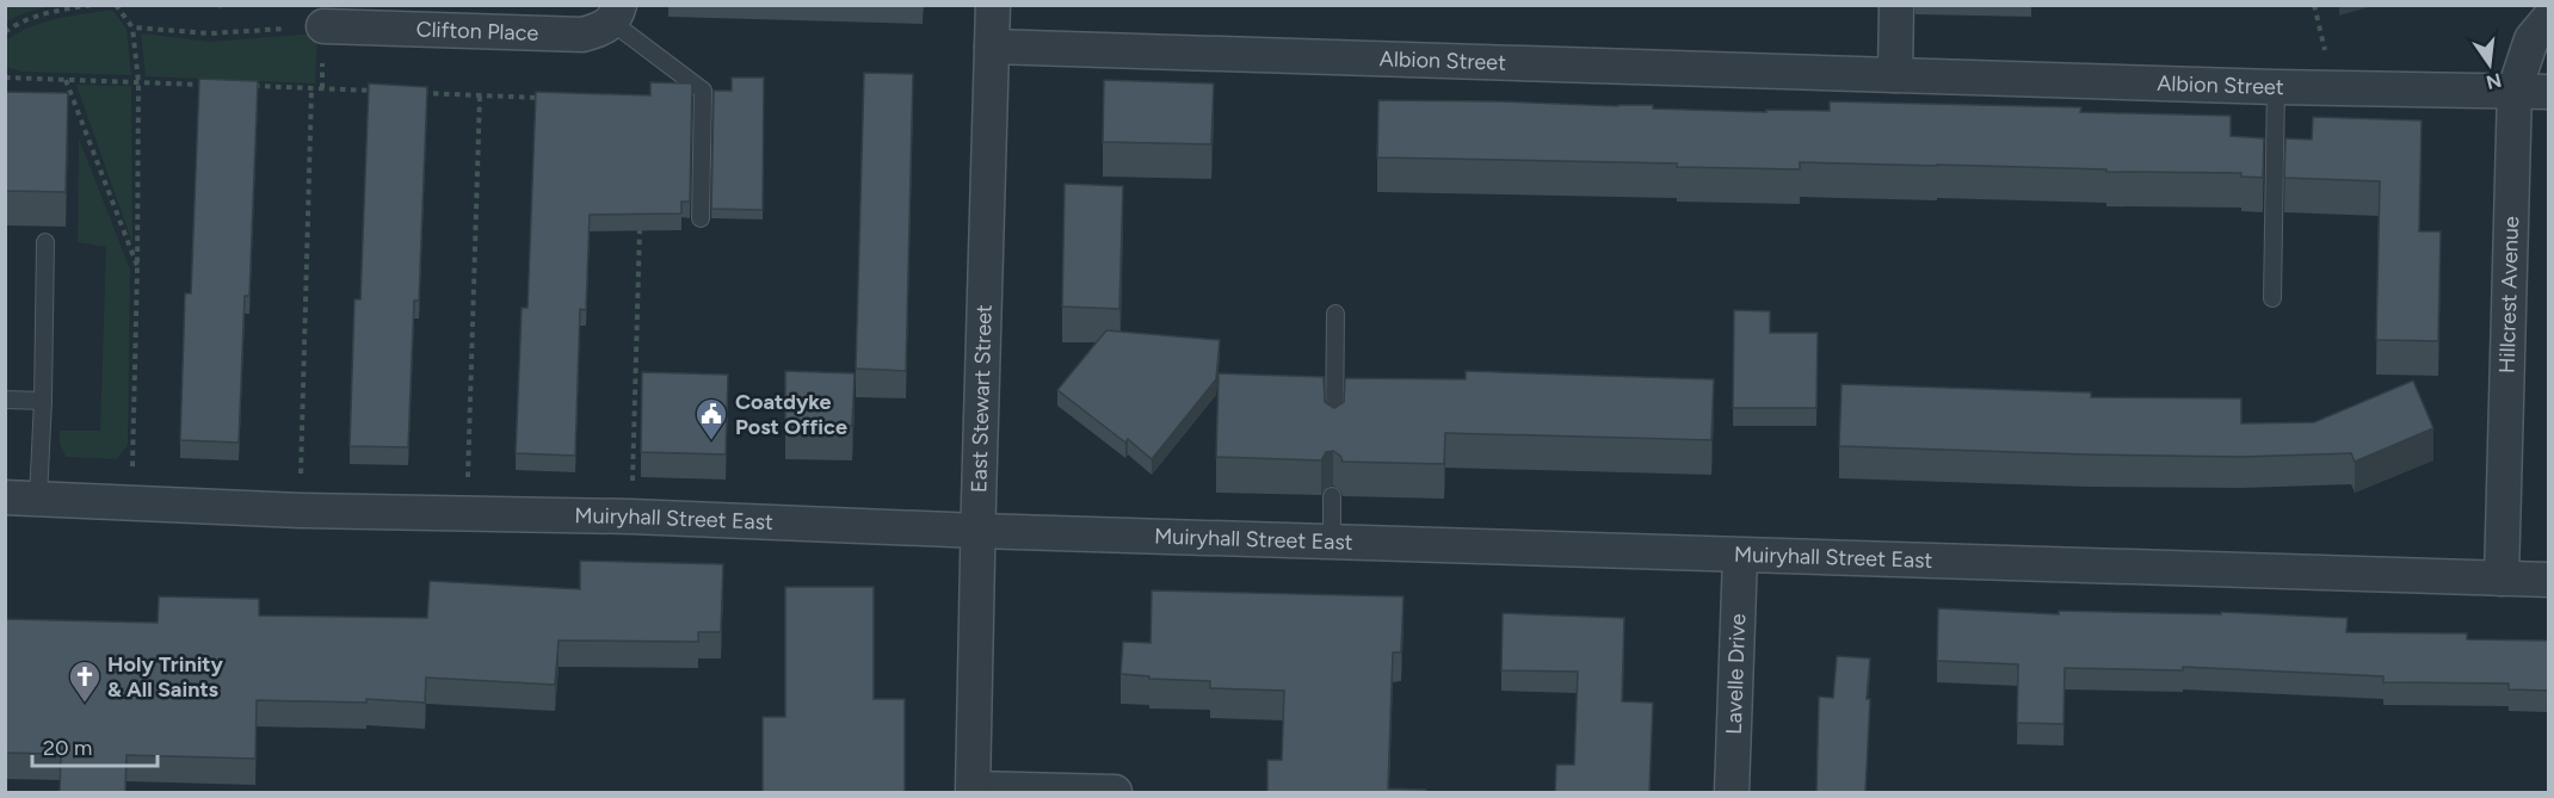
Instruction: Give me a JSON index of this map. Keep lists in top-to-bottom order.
{
  "streets": {
    "street": [
      "Clifton Place",
      "Albion Street",
      "Hillcrest Avenue",
      "East Stewart Street",
      "Muiryhall Street East",
      "Lavelle Drive"
    ]
  },
  "crossings": [
    ["Albion Street", "Hillcrest Avenue"],
    ["Albion Street", "East Stewart Street"],
    ["Hillcrest Avenue", "Muiryhall Street East"],
    ["East Stewart Street", "Muiryhall Street East"],
    ["Muiryhall Street East", "Lavelle Drive"]
  ],
  "places": {
    "public building": ["Coatdyke Post Office"],
    "church": ["Holy Trinity & All Saints"]
  },
  "scale_bar": "20 m",
  "north": "bottom"
}
